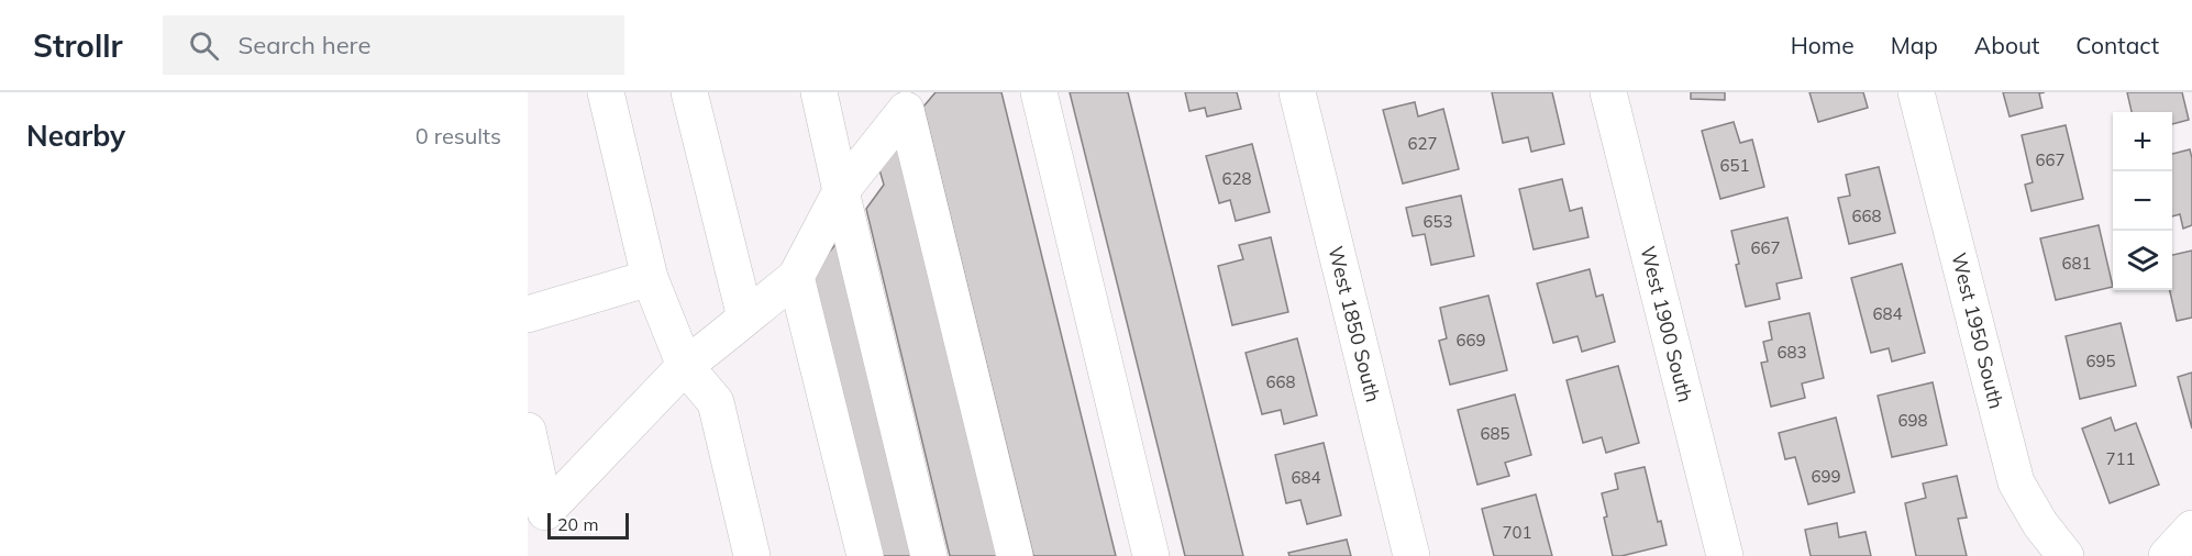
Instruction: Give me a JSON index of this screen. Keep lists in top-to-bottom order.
{
  "streets": {
    "street": ["West 1850 South", "West 1900 South", "West 1950 South"]
  },
  "house_numbers": [
    "627",
    "667",
    "651",
    "628",
    "668",
    "653",
    "667",
    "681",
    "684",
    "669",
    "683",
    "695",
    "668",
    "698",
    "685",
    "711",
    "699",
    "684",
    "701"
  ],
  "scale_bar": "20 m",
  "page": {
    "header": "Strollr",
    "search": "Search here",
    "nav": [
      "Home",
      "Map",
      "About",
      "Contact"
    ],
    "heading": ["Nearby", "0 results"],
    "map_buttons": ["+", "−"],
    "scale": "20 m"
  }
}
